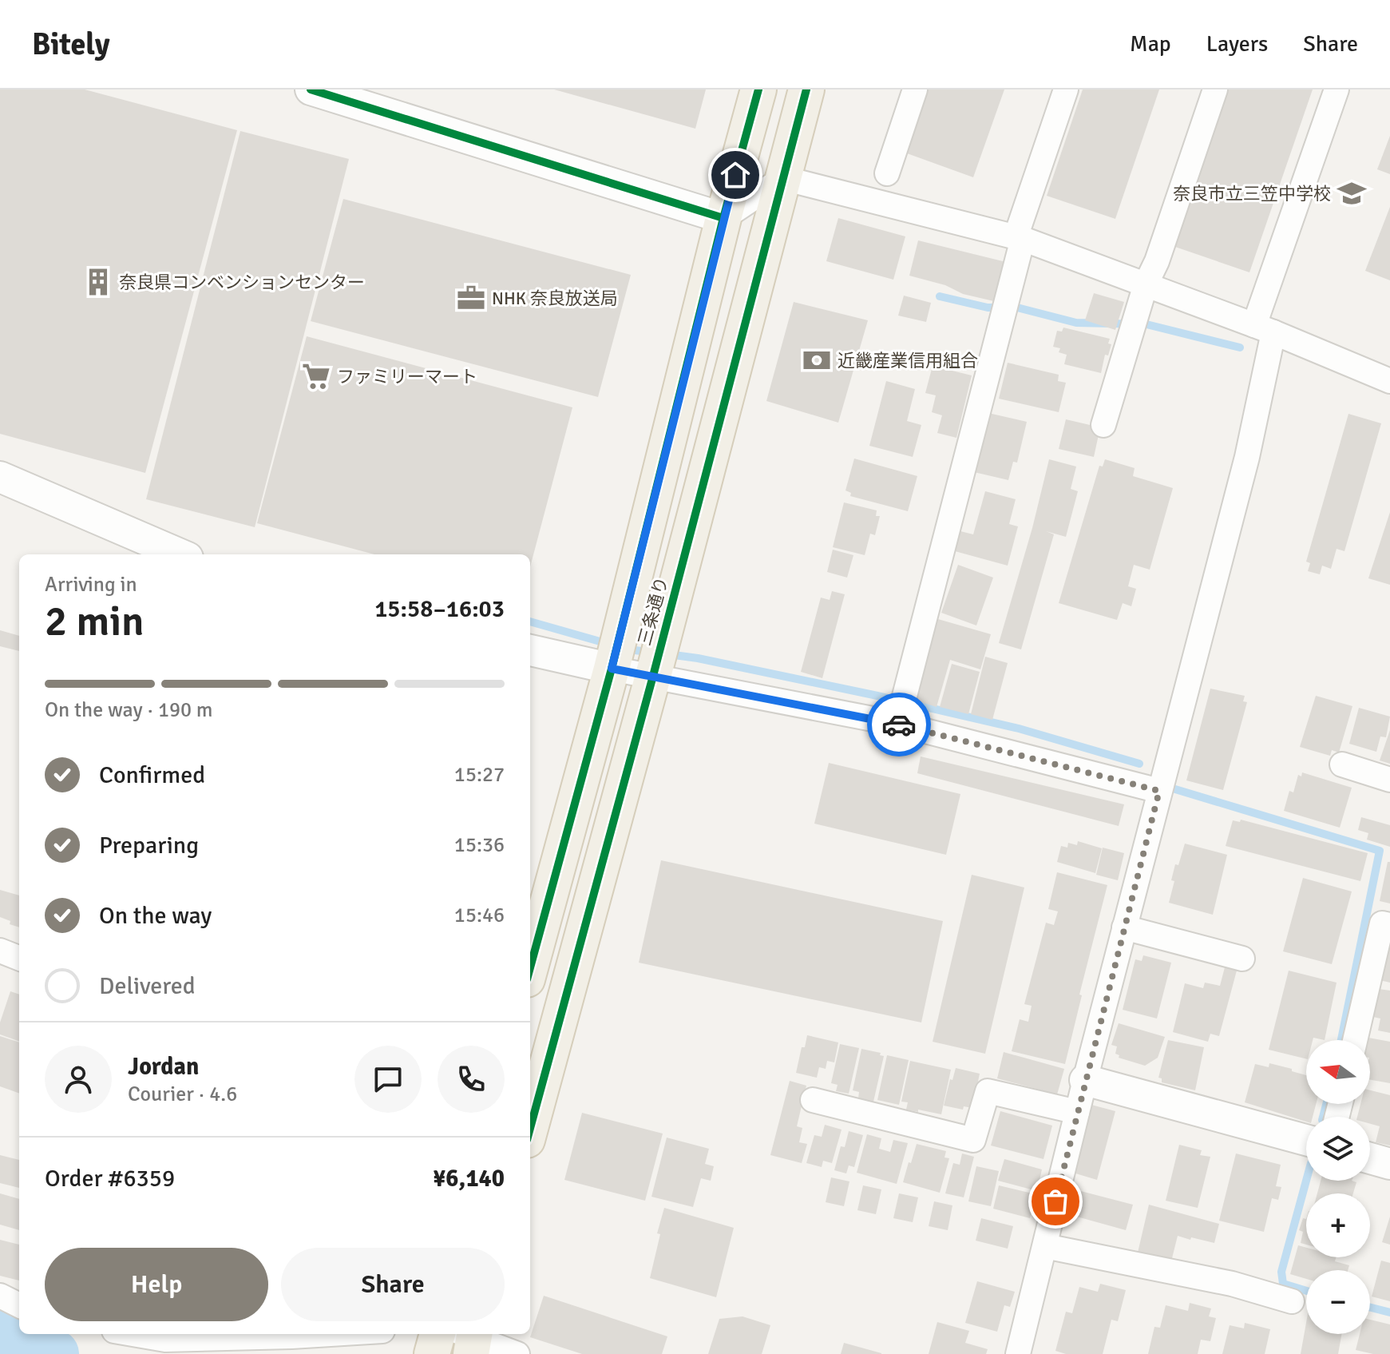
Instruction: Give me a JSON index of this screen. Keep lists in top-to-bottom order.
{
  "streets": {
    "main road": ["三条通り"]
  },
  "places": {
    "school or university": ["奈良市立三笠中学校"],
    "building": ["奈良県コンベンションセンター"],
    "office": ["NHK 奈良放送局"],
    "bank": ["近畿産業信用組合"],
    "supermarket": ["ファミリーマート"]
  },
  "north": "left",
  "page": {
    "header": "Bitely",
    "nav": ["Map", "Layers", "Share"],
    "heading": ["2 min", "Arriving in", "15:58–16:03"],
    "panel": [
      "Jordan",
      "Courier · 4.6",
      "Order #6359",
      "¥6,140"
    ],
    "bar": "On the way · 190 m",
    "list": [
      ["Confirmed", "15:27"],
      ["Preparing", "15:36"],
      ["On the way", "15:46"],
      "Delivered"
    ],
    "map_buttons": ["+", "−"],
    "buttons": ["Help", "Share"]
  }
}
